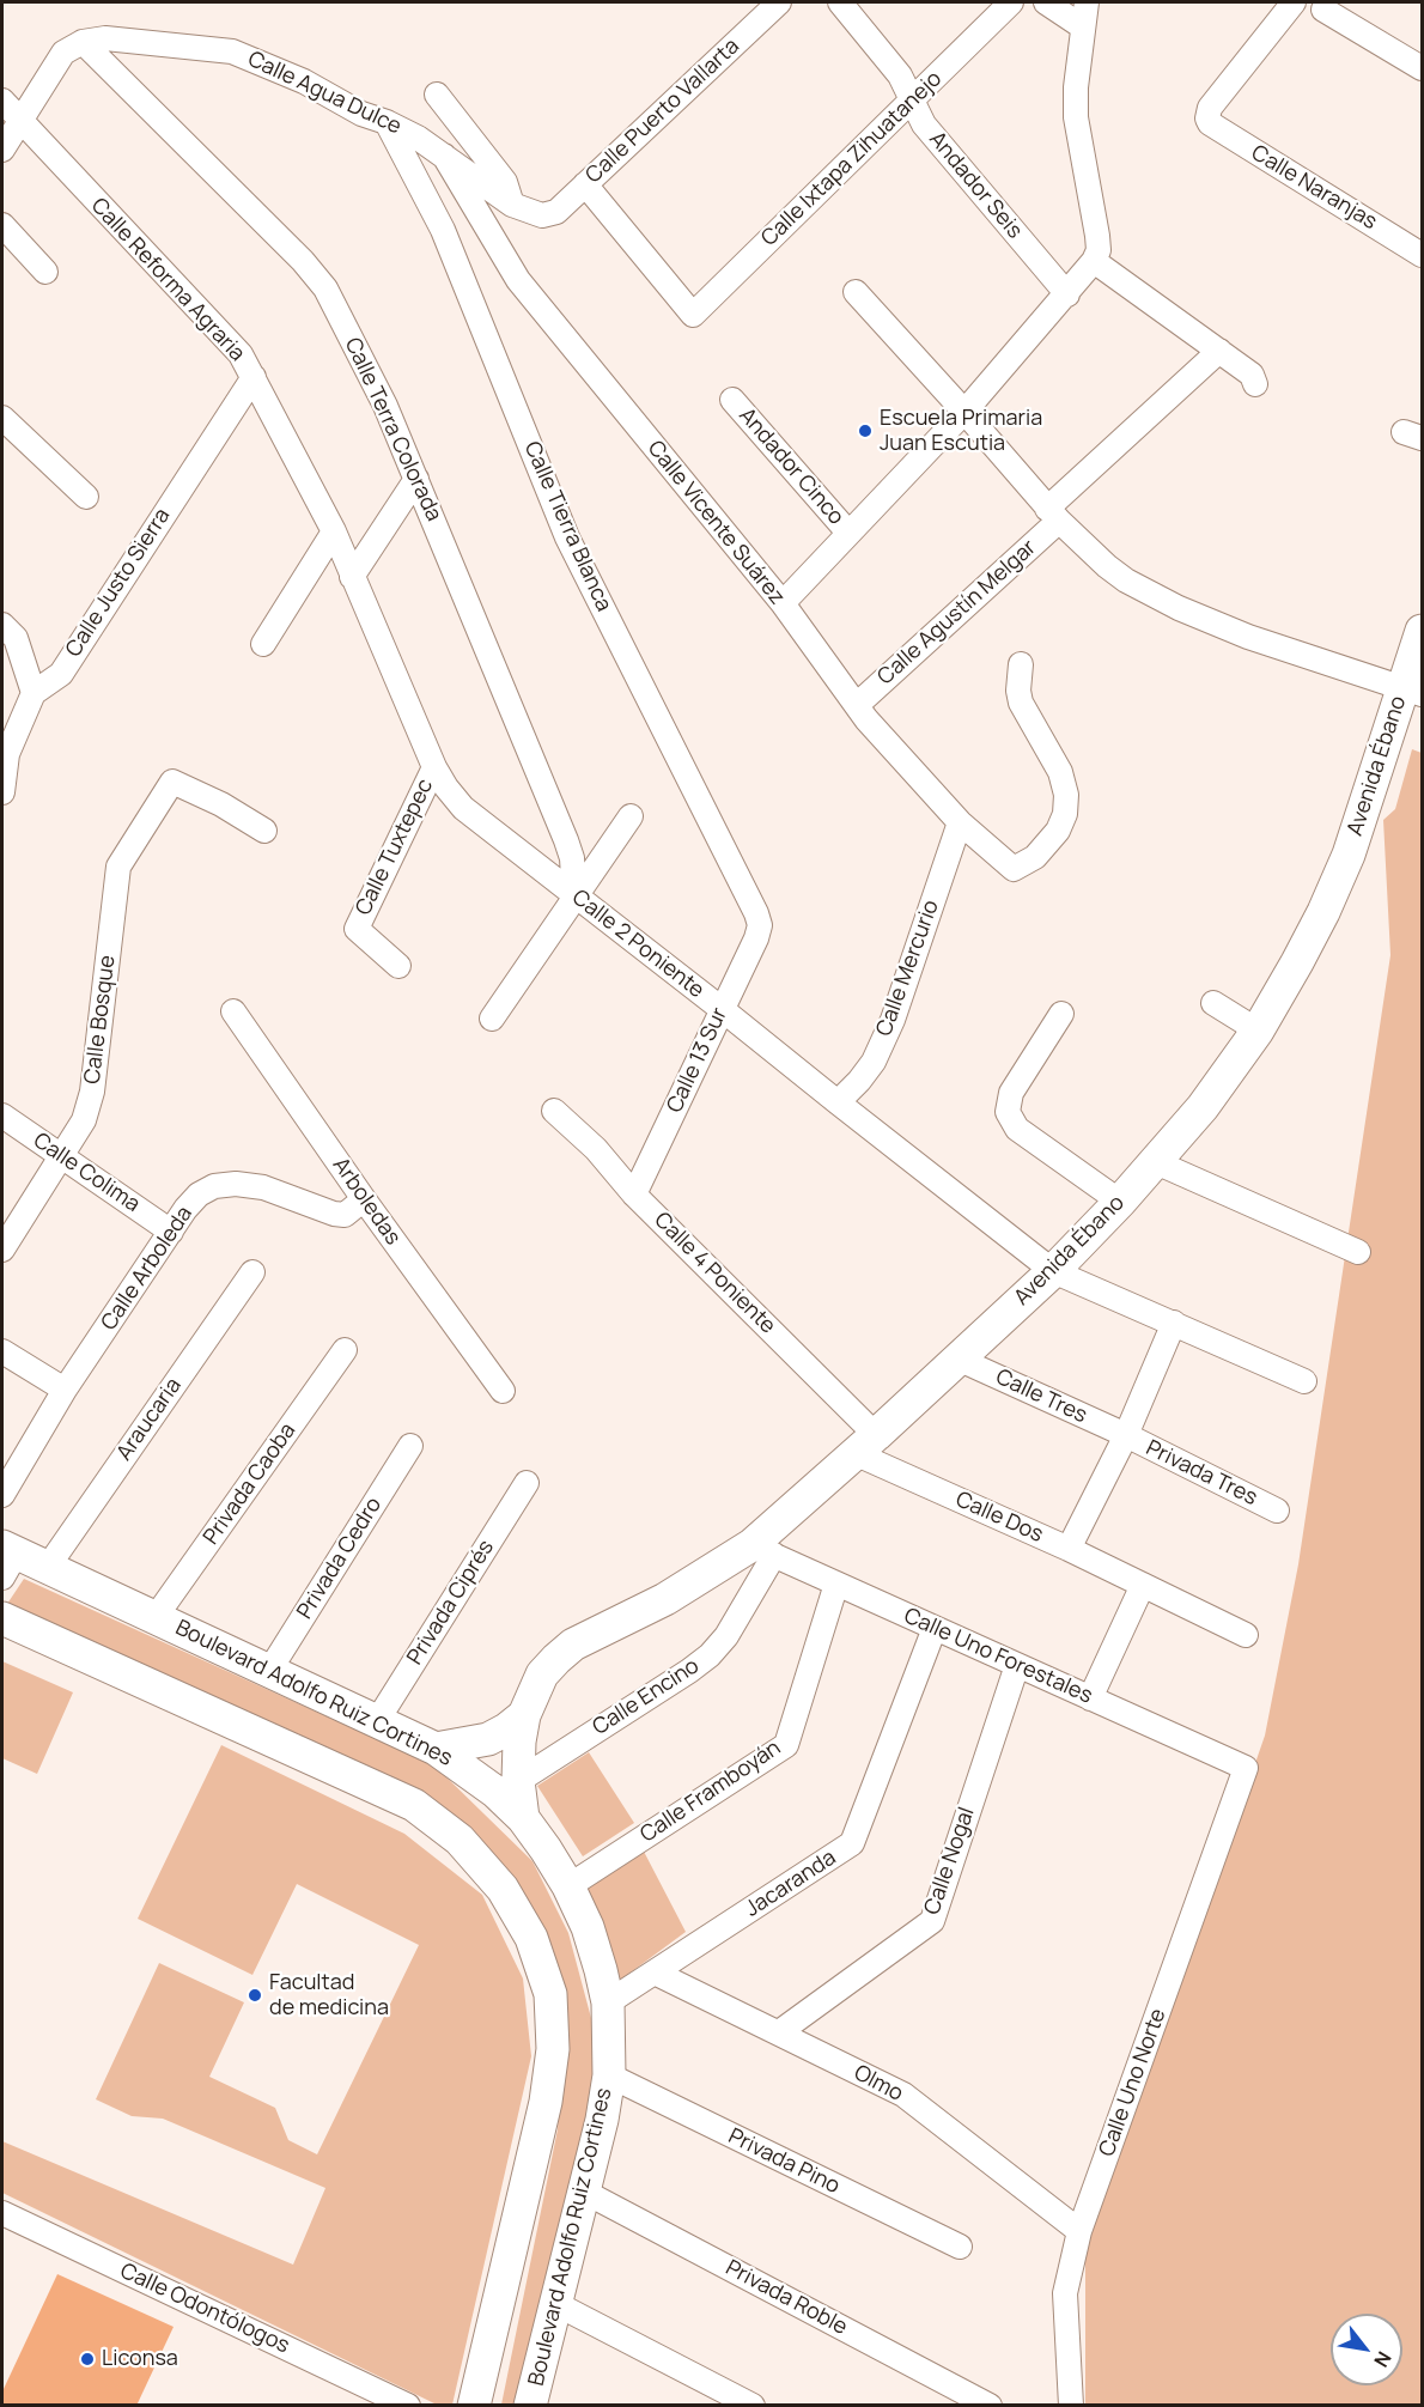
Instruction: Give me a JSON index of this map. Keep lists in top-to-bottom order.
{
  "streets": {
    "main road": ["Avenida Ébano", "Boulevard Adolfo Ruiz Cortines"],
    "street": [
      "Calle Agua Dulce",
      "Calle Puerto Vallarta",
      "Calle Ixtapa Zihuatanejo",
      "Andador Seis",
      "Calle Naranjas",
      "Calle Reforma Agraria",
      "Calle Terra Colorada",
      "Andador Cinco",
      "Calle Vicente Suárez",
      "Calle Tierra Blanca",
      "Calle Justo Sierra",
      "Calle Agustín Melgar",
      "Calle Tuxtepec",
      "Calle 2 Poniente",
      "Calle Mercurio",
      "Calle Bosque",
      "Calle 13 Sur",
      "Calle Colima",
      "Arboledas",
      "Calle Arboleda",
      "Calle 4 Poniente",
      "Calle Tres",
      "Araucaria",
      "Privada Tres",
      "Privada Caoba",
      "Calle Dos",
      "Privada Cedro",
      "Privada Ciprés",
      "Calle Uno Forestales",
      "Calle Encino",
      "Calle Framboyán",
      "Calle Nogal",
      "Jacaranda",
      "Calle Uno Norte",
      "Olmo",
      "Privada Pino",
      "Privada Roble",
      "Calle Odontólogos"
    ]
  },
  "crossings": [
    ["Calle Agua Dulce", "Calle Puerto Vallarta"],
    ["Calle Agua Dulce", "Calle Terra Colorada"],
    ["Calle Agua Dulce", "Calle Vicente Suárez"],
    ["Calle Agua Dulce", "Calle Tierra Blanca"],
    ["Calle Puerto Vallarta", "Calle Ixtapa Zihuatanejo"],
    ["Calle Ixtapa Zihuatanejo", "Andador Seis"],
    ["Calle Reforma Agraria", "Calle Justo Sierra"],
    ["Calle Reforma Agraria", "Calle 2 Poniente"],
    ["Calle Terra Colorada", "Calle 2 Poniente"],
    ["Calle Vicente Suárez", "Calle Agustín Melgar"],
    ["Calle Vicente Suárez", "Calle Mercurio"],
    ["Calle Tierra Blanca", "Calle 13 Sur"],
    ["Avenida Ébano", "Calle 2 Poniente"],
    ["Avenida Ébano", "Calle 4 Poniente"],
    ["Avenida Ébano", "Calle Tres"],
    ["Avenida Ébano", "Calle Dos"],
    ["Avenida Ébano", "Calle Uno Forestales"],
    ["Avenida Ébano", "Boulevard Adolfo Ruiz Cortines"],
    ["Avenida Ébano", "Calle Encino"],
    ["Calle Tuxtepec", "Calle 2 Poniente"],
    ["Calle 2 Poniente", "Calle Mercurio"],
    ["Calle 2 Poniente", "Calle 13 Sur"],
    ["Calle Bosque", "Calle Colima"],
    ["Calle 13 Sur", "Calle 4 Poniente"],
    ["Calle Colima", "Calle Arboleda"],
    ["Arboledas", "Calle Arboleda"],
    ["Calle 4 Poniente", "Calle Dos"],
    ["Calle Tres", "Privada Tres"],
    ["Araucaria", "Boulevard Adolfo Ruiz Cortines"],
    ["Privada Caoba", "Boulevard Adolfo Ruiz Cortines"],
    ["Privada Cedro", "Boulevard Adolfo Ruiz Cortines"],
    ["Privada Ciprés", "Boulevard Adolfo Ruiz Cortines"],
    ["Calle Uno Forestales", "Calle Encino"],
    ["Calle Uno Forestales", "Calle Framboyán"],
    ["Calle Uno Forestales", "Calle Nogal"],
    ["Calle Uno Forestales", "Jacaranda"],
    ["Calle Uno Forestales", "Calle Uno Norte"],
    ["Boulevard Adolfo Ruiz Cortines", "Calle Framboyán"],
    ["Boulevard Adolfo Ruiz Cortines", "Jacaranda"],
    ["Boulevard Adolfo Ruiz Cortines", "Privada Pino"],
    ["Boulevard Adolfo Ruiz Cortines", "Privada Roble"],
    ["Calle Nogal", "Olmo"],
    ["Jacaranda", "Olmo"],
    ["Calle Uno Norte", "Olmo"]
  ],
  "places": ["Escuela Primaria Juan Escutia", "Facultad de medicina", "Liconsa"],
  "north": "bottom right"
}
